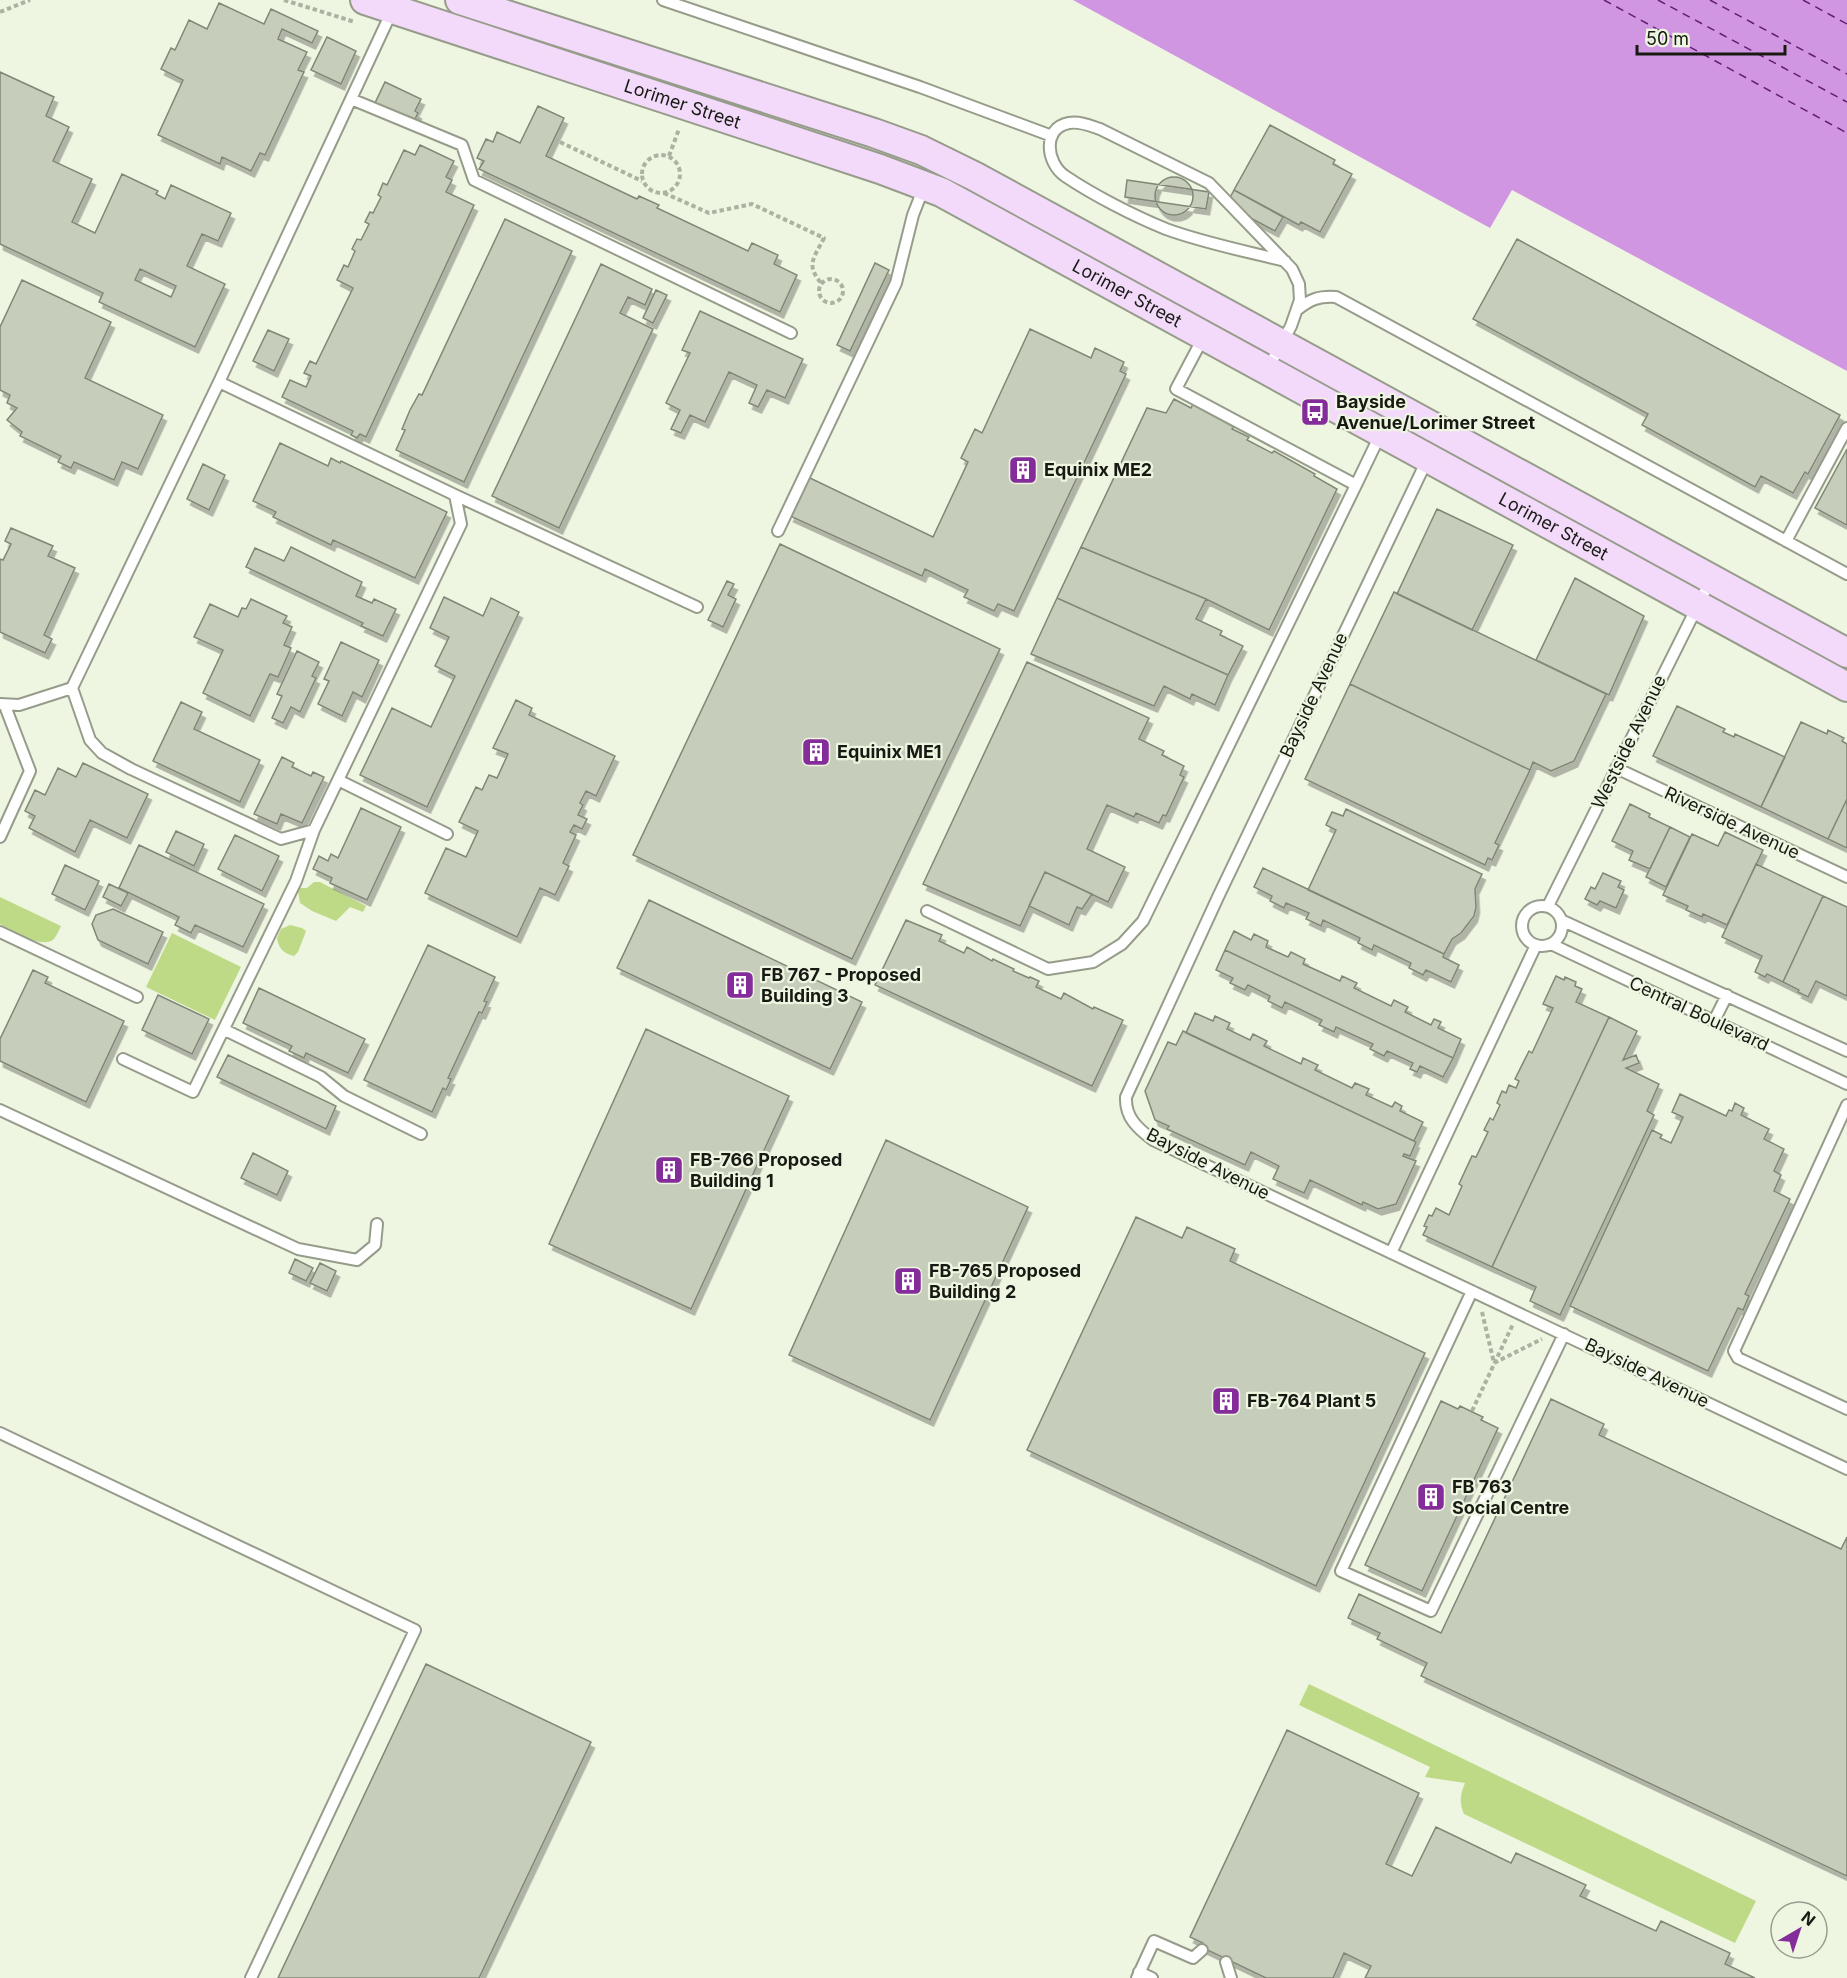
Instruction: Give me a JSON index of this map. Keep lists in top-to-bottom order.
{
  "streets": {
    "main road": ["Lorimer Street"],
    "lane": [
      "Bayside Avenue",
      "Westside Avenue",
      "Riverside Avenue",
      "Central Boulevard"
    ]
  },
  "crossings": [
    ["Lorimer Street", "Bayside Avenue"],
    ["Lorimer Street", "Westside Avenue"],
    ["Westside Avenue", "Riverside Avenue"],
    ["Westside Avenue", "Central Boulevard"]
  ],
  "places": {
    "bus stop": ["Bayside Avenue/Lorimer Street"],
    "building": [
      "Equinix ME2",
      "Equinix ME1",
      "FB 767 - Proposed Building 3",
      "FB-766 Proposed Building 1",
      "FB-765 Proposed Building 2",
      "FB-764 Plant 5",
      "FB 763 Social Centre"
    ]
  },
  "scale_bar": "50 m",
  "north": "top right"
}
